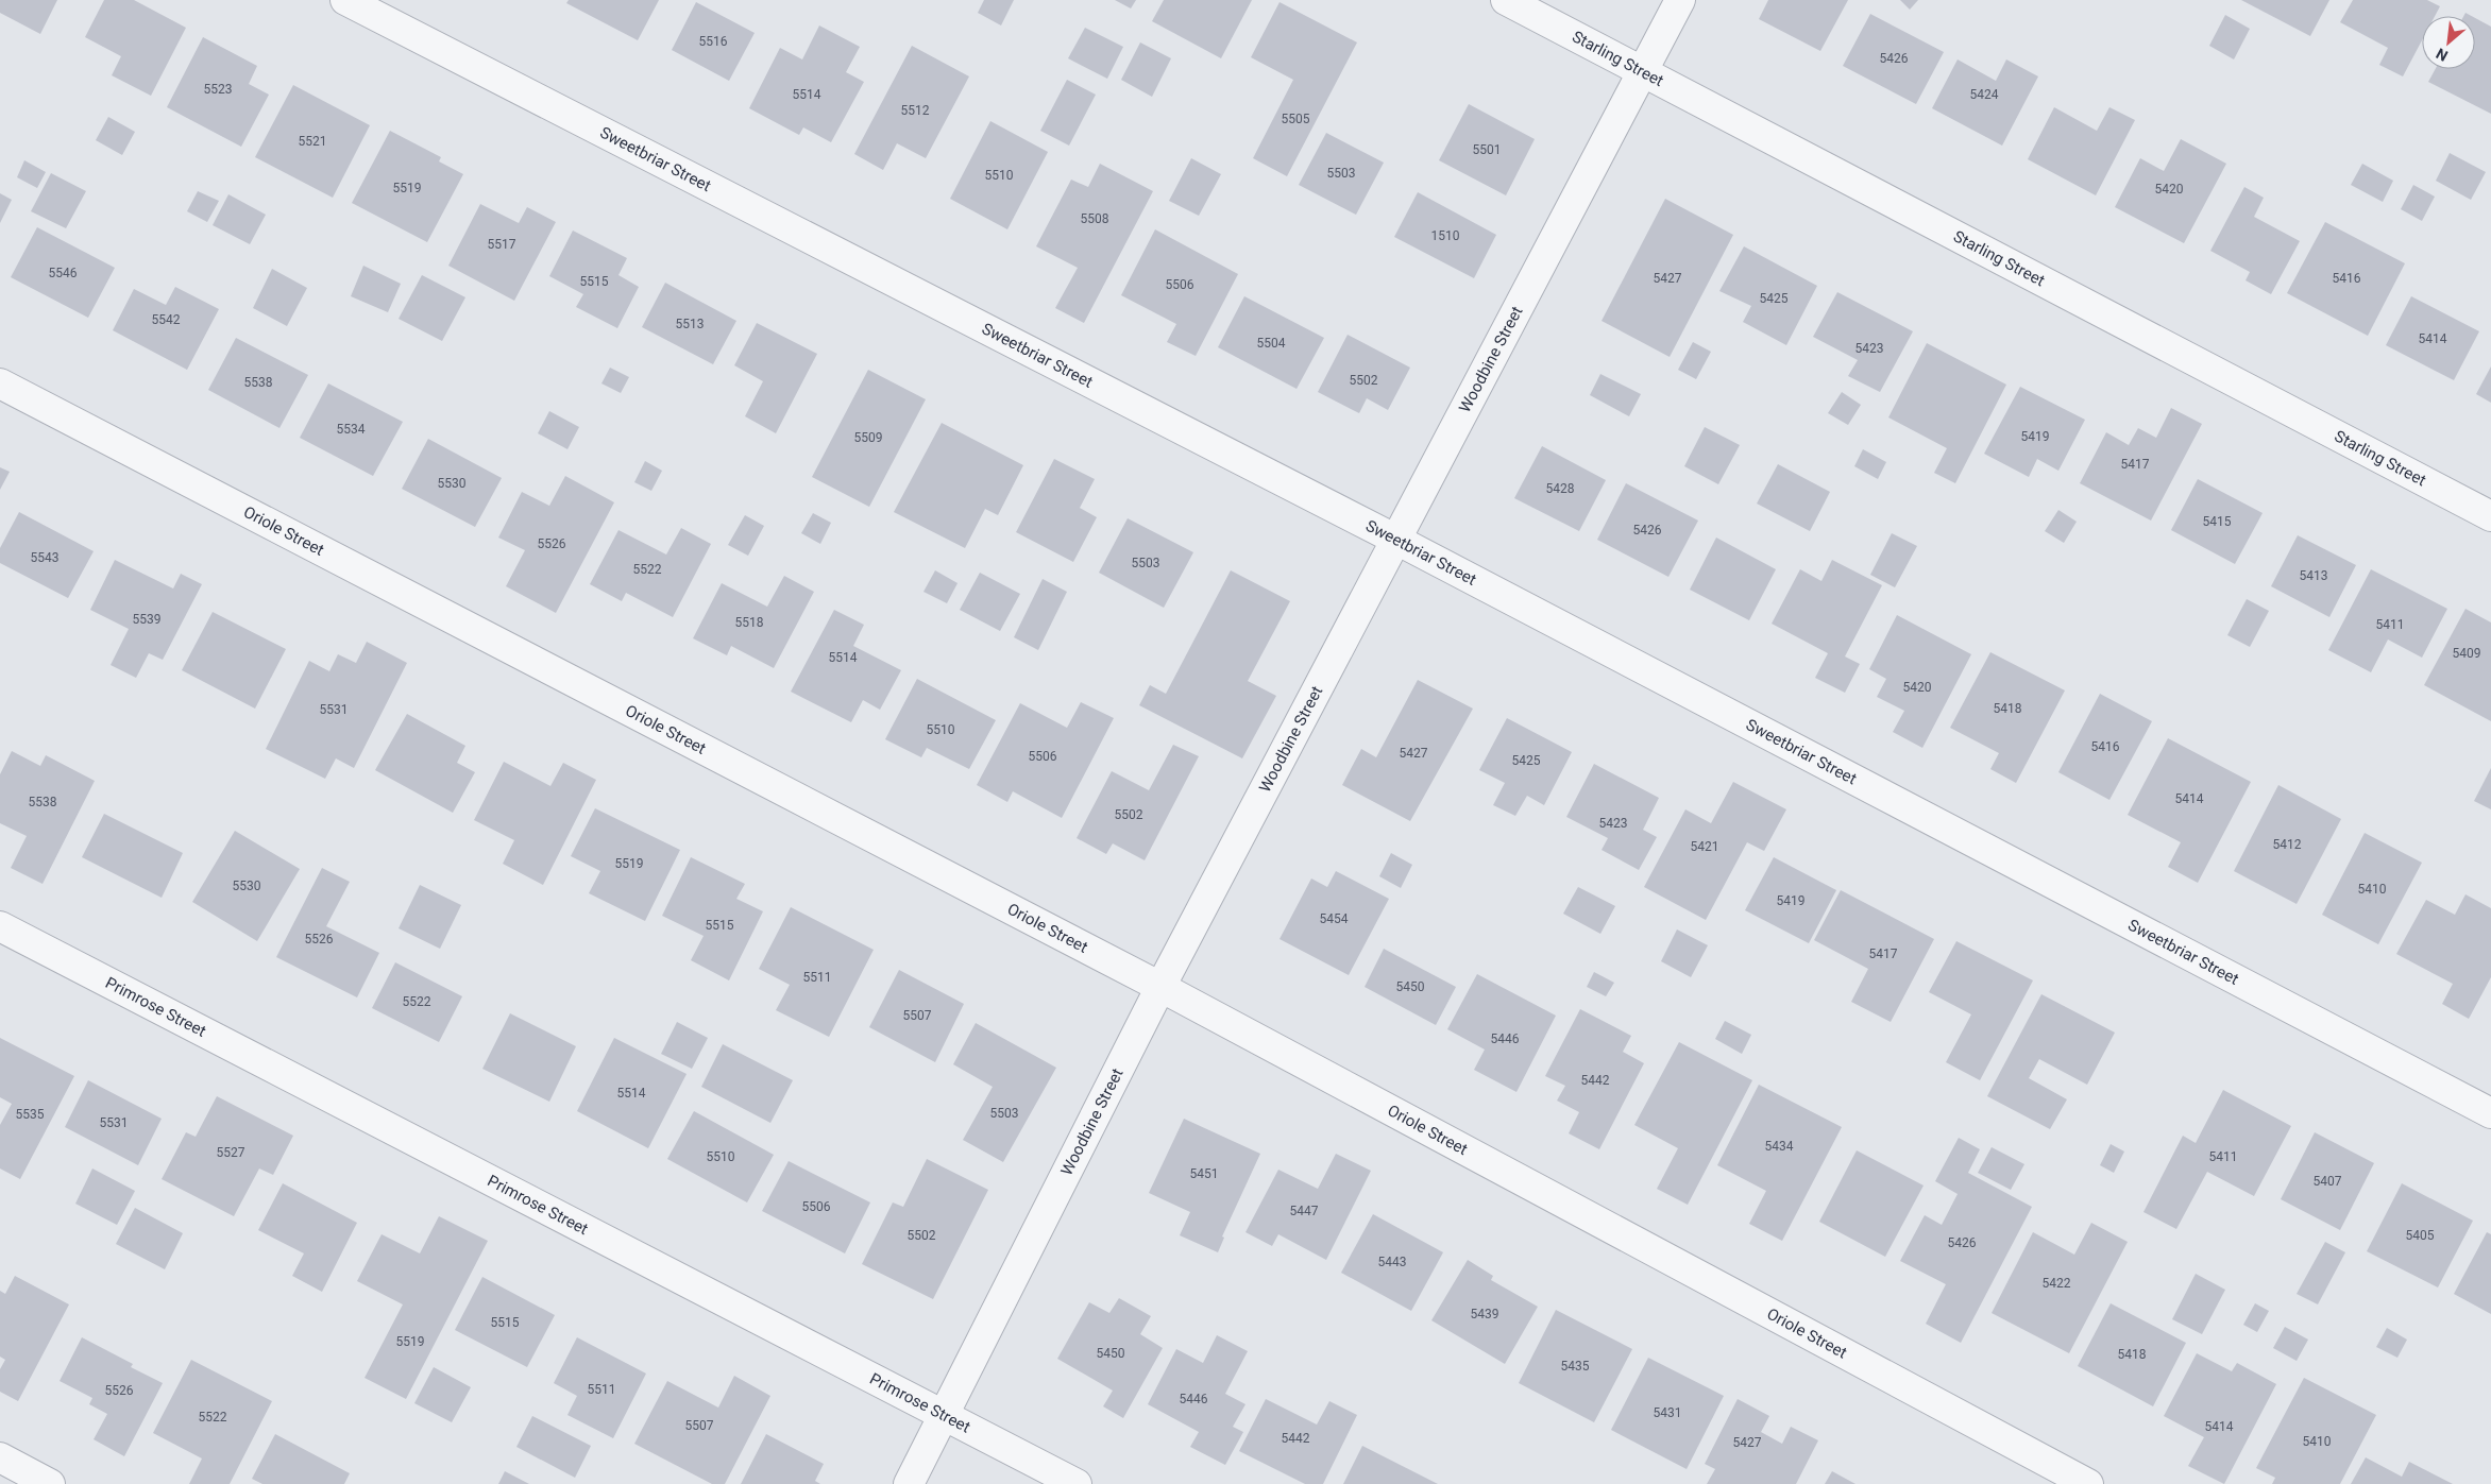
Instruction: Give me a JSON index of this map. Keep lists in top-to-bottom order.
{
  "streets": {
    "street": [
      "Starling Street",
      "Sweetbriar Street",
      "Woodbine Street",
      "Oriole Street",
      "Primrose Street"
    ]
  },
  "crossings": [
    ["Starling Street", "Woodbine Street"],
    ["Sweetbriar Street", "Woodbine Street"],
    ["Woodbine Street", "Oriole Street"],
    ["Woodbine Street", "Primrose Street"]
  ],
  "house_numbers": [
    "5516",
    "5426",
    "5523",
    "5514",
    "5424",
    "5512",
    "5505",
    "5521",
    "5501",
    "5503",
    "5510",
    "5519",
    "5420",
    "5508",
    "1510",
    "5517",
    "5546",
    "5427",
    "5416",
    "5515",
    "5506",
    "5425",
    "5542",
    "5513",
    "5414",
    "5504",
    "5423",
    "5502",
    "5538",
    "5534",
    "5419",
    "5509",
    "5417",
    "5530",
    "5428",
    "5415",
    "5426",
    "5526",
    "5543",
    "5503",
    "5522",
    "5413",
    "5539",
    "5518",
    "5411",
    "5409",
    "5514",
    "5420",
    "5418",
    "5531",
    "5510",
    "5416",
    "5427",
    "5506",
    "5425",
    "5414",
    "5538",
    "5502",
    "5423",
    "5412",
    "5421",
    "5519",
    "5530",
    "5410",
    "5419",
    "5454",
    "5515",
    "5526",
    "5417",
    "5511",
    "5450",
    "5522",
    "5507",
    "5446",
    "5442",
    "5514",
    "5503",
    "5535",
    "5531",
    "5434",
    "5527",
    "5510",
    "5411",
    "5451",
    "5407",
    "5506",
    "5447",
    "5502",
    "5405",
    "5426",
    "5443",
    "5422",
    "5439",
    "5515",
    "5519",
    "5450",
    "5418",
    "5435",
    "5511",
    "5526",
    "5446",
    "5431",
    "5522",
    "5507",
    "5414",
    "5442",
    "5410",
    "5427"
  ],
  "north": "bottom left"
}
